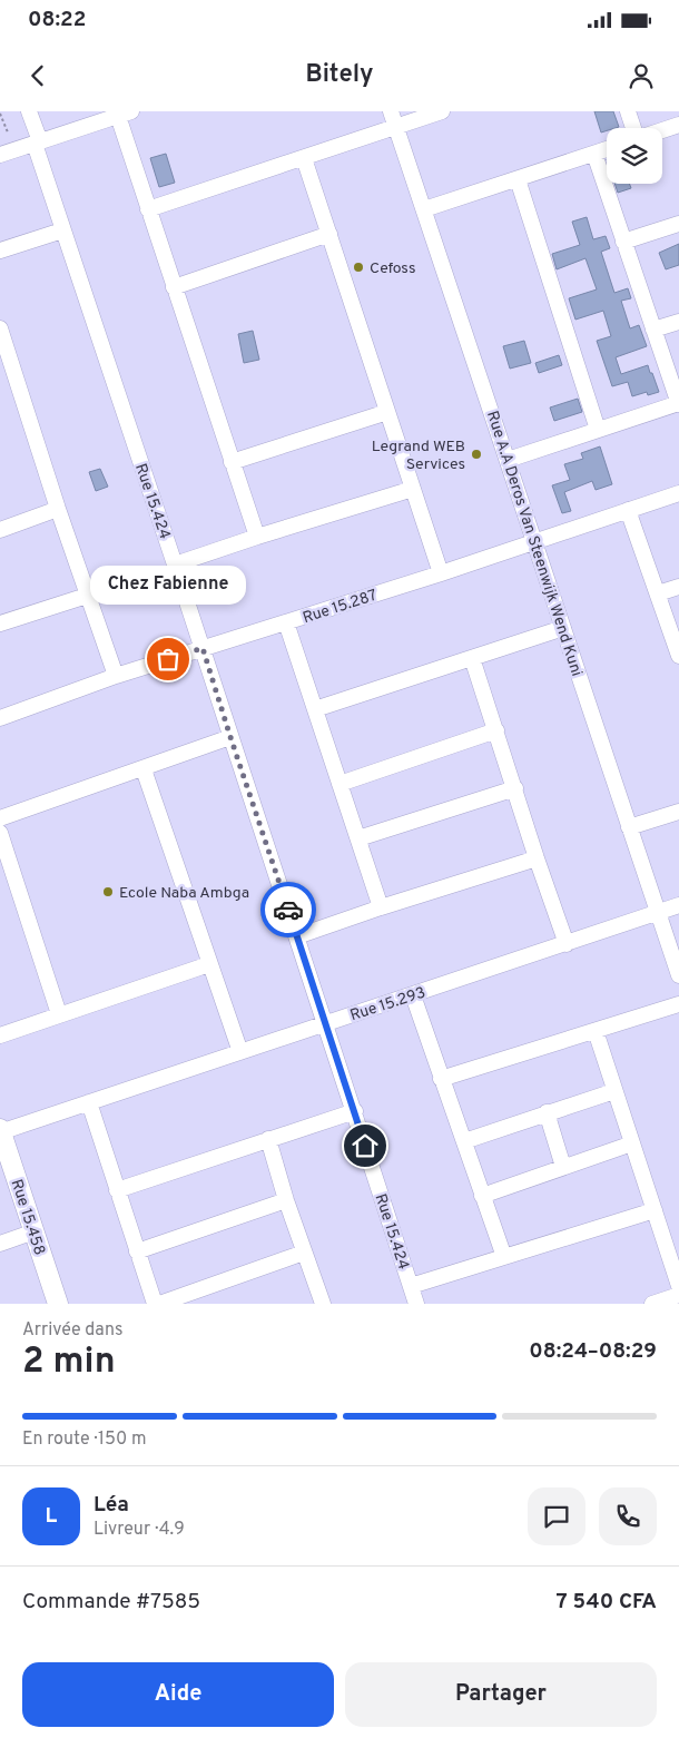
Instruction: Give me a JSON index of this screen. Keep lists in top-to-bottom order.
{
  "streets": {
    "main road": ["Rue 15.458"],
    "street": [
      "Rue 15.424",
      "Rue A.A Deros Van Steenwijk Wend Kuni",
      "Rue 15.287",
      "Rue 15.293"
    ]
  },
  "crossings": [
    ["Rue 15.424", "Rue 15.287"],
    ["Rue 15.424", "Rue 15.293"],
    ["Rue A.A Deros Van Steenwijk Wend Kuni", "Rue 15.287"],
    ["Rue A.A Deros Van Steenwijk Wend Kuni", "Rue 15.293"],
    ["Rue 15.293", "Rue 15.458"]
  ],
  "places": [
    "Cefoss",
    "Legrand WEB Services",
    "Chez Fabienne",
    "Ecole Naba Ambga"
  ],
  "page": {
    "status": "08:22",
    "header": "Bitely",
    "bubble": "Chez Fabienne",
    "heading": ["2 min", "Arrivée dans", "08:24–08:29"],
    "panel": [
      "Léa",
      "Livreur · 4.9",
      "Commande #7585",
      "7 540 CFA"
    ],
    "bar": "En route · 150 m",
    "round": "L",
    "buttons": ["Aide", "Partager"]
  }
}
